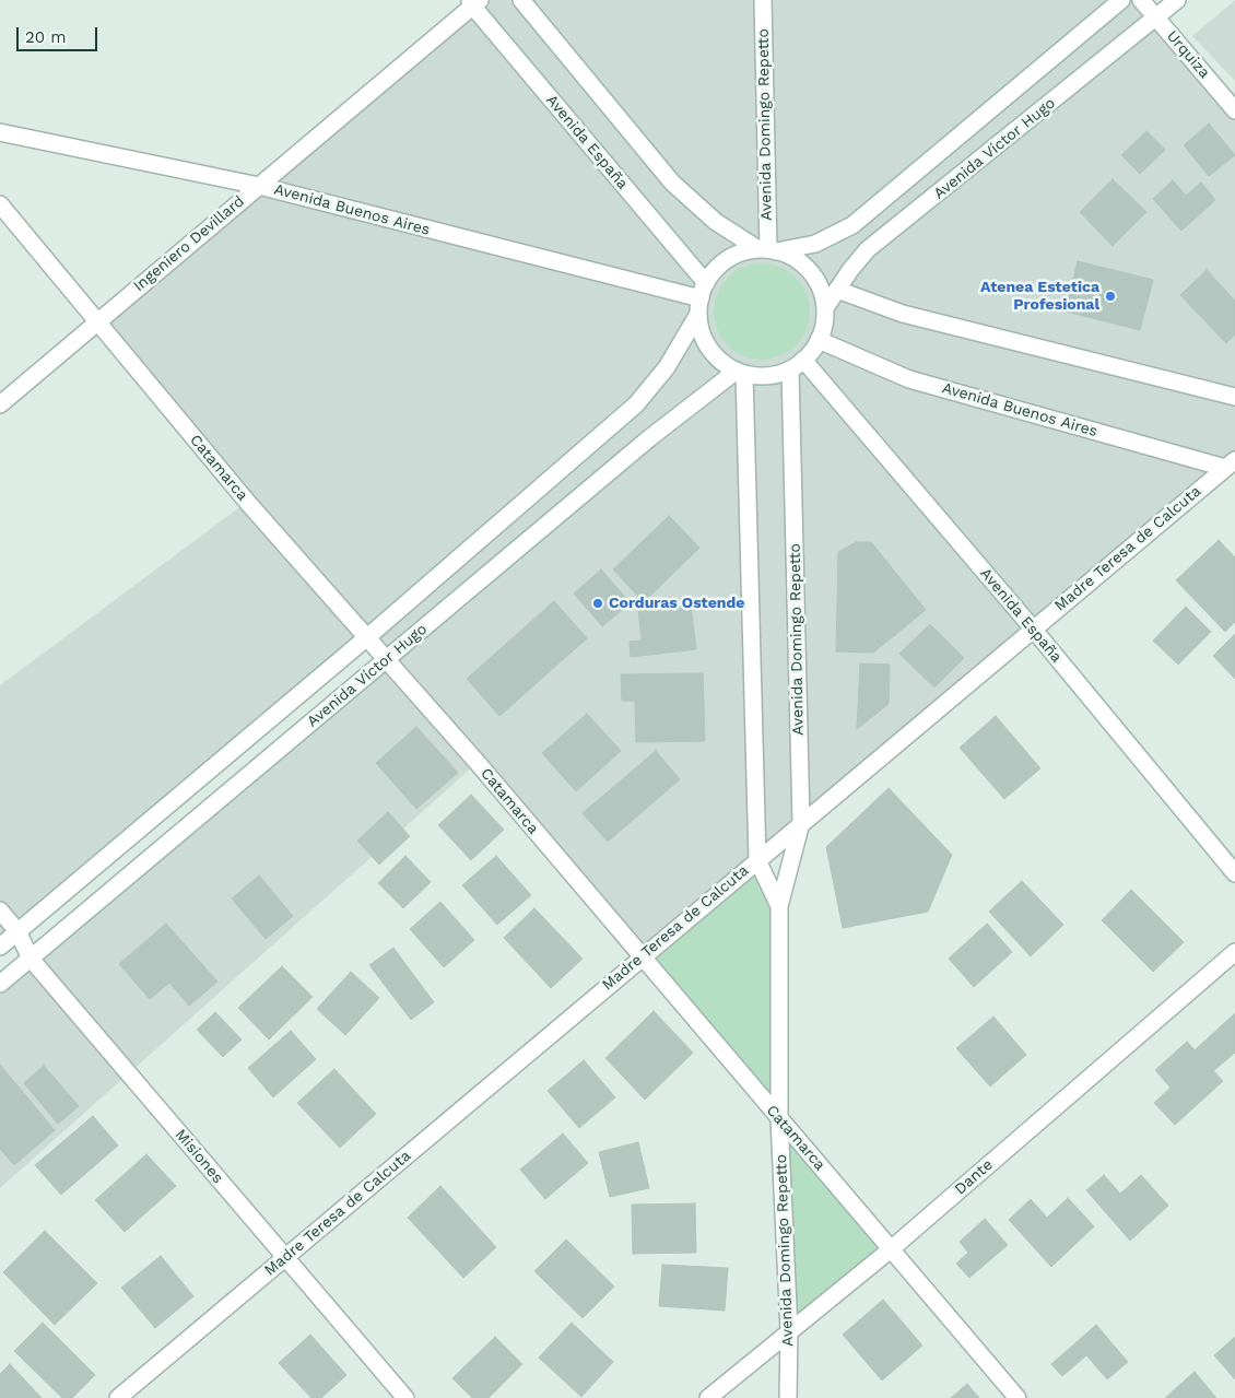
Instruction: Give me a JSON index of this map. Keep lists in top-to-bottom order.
{
  "streets": {
    "street": [
      "Urquiza",
      "Avenida Domingo Repetto",
      "Avenida España",
      "Avenida Víctor Hugo",
      "Avenida Buenos Aires",
      "Ingeniero Devillard",
      "Catamarca",
      "Madre Teresa de Calcuta",
      "Misiones",
      "Dante"
    ]
  },
  "crossings": [
    ["Urquiza", "Avenida Víctor Hugo"],
    ["Avenida Domingo Repetto", "Avenida España"],
    ["Avenida Domingo Repetto", "Avenida Víctor Hugo"],
    ["Avenida Domingo Repetto", "Avenida Buenos Aires"],
    ["Avenida Domingo Repetto", "Catamarca"],
    ["Avenida Domingo Repetto", "Madre Teresa de Calcuta"],
    ["Avenida Domingo Repetto", "Dante"],
    ["Avenida España", "Avenida Víctor Hugo"],
    ["Avenida España", "Avenida Buenos Aires"],
    ["Avenida España", "Ingeniero Devillard"],
    ["Avenida España", "Madre Teresa de Calcuta"],
    ["Avenida Víctor Hugo", "Avenida Buenos Aires"],
    ["Avenida Víctor Hugo", "Catamarca"],
    ["Avenida Víctor Hugo", "Misiones"],
    ["Avenida Buenos Aires", "Ingeniero Devillard"],
    ["Avenida Buenos Aires", "Madre Teresa de Calcuta"],
    ["Ingeniero Devillard", "Catamarca"],
    ["Catamarca", "Madre Teresa de Calcuta"],
    ["Catamarca", "Dante"],
    ["Madre Teresa de Calcuta", "Misiones"]
  ],
  "places": ["Atenea Estetica Profesional", "Corduras Ostende"],
  "scale_bar": "20 m"
}
